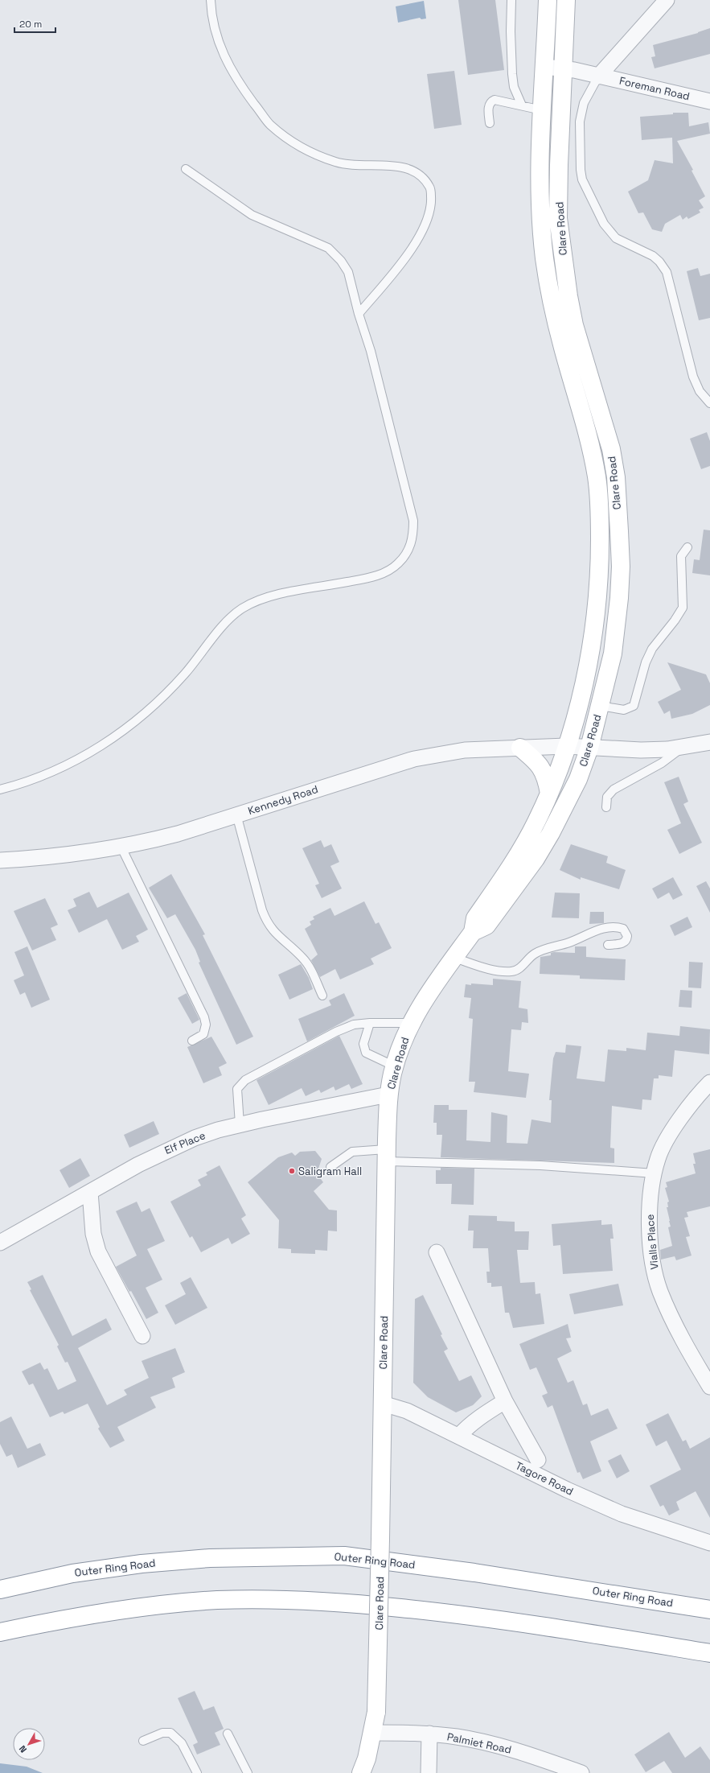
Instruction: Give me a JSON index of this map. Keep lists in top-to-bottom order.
{
  "streets": {
    "main road": ["Clare Road", "Outer Ring Road"],
    "street": [
      "Foreman Road",
      "Kennedy Road",
      "Elf Place",
      "Vialls Place",
      "Tagore Road",
      "Palmiet Road"
    ]
  },
  "crossings": [
    ["Foreman Road", "Clare Road"],
    ["Clare Road", "Kennedy Road"],
    ["Clare Road", "Elf Place"],
    ["Clare Road", "Tagore Road"],
    ["Clare Road", "Palmiet Road"]
  ],
  "places": ["Saligram Hall"],
  "scale_bar": "20 m",
  "north": "bottom left"
}
